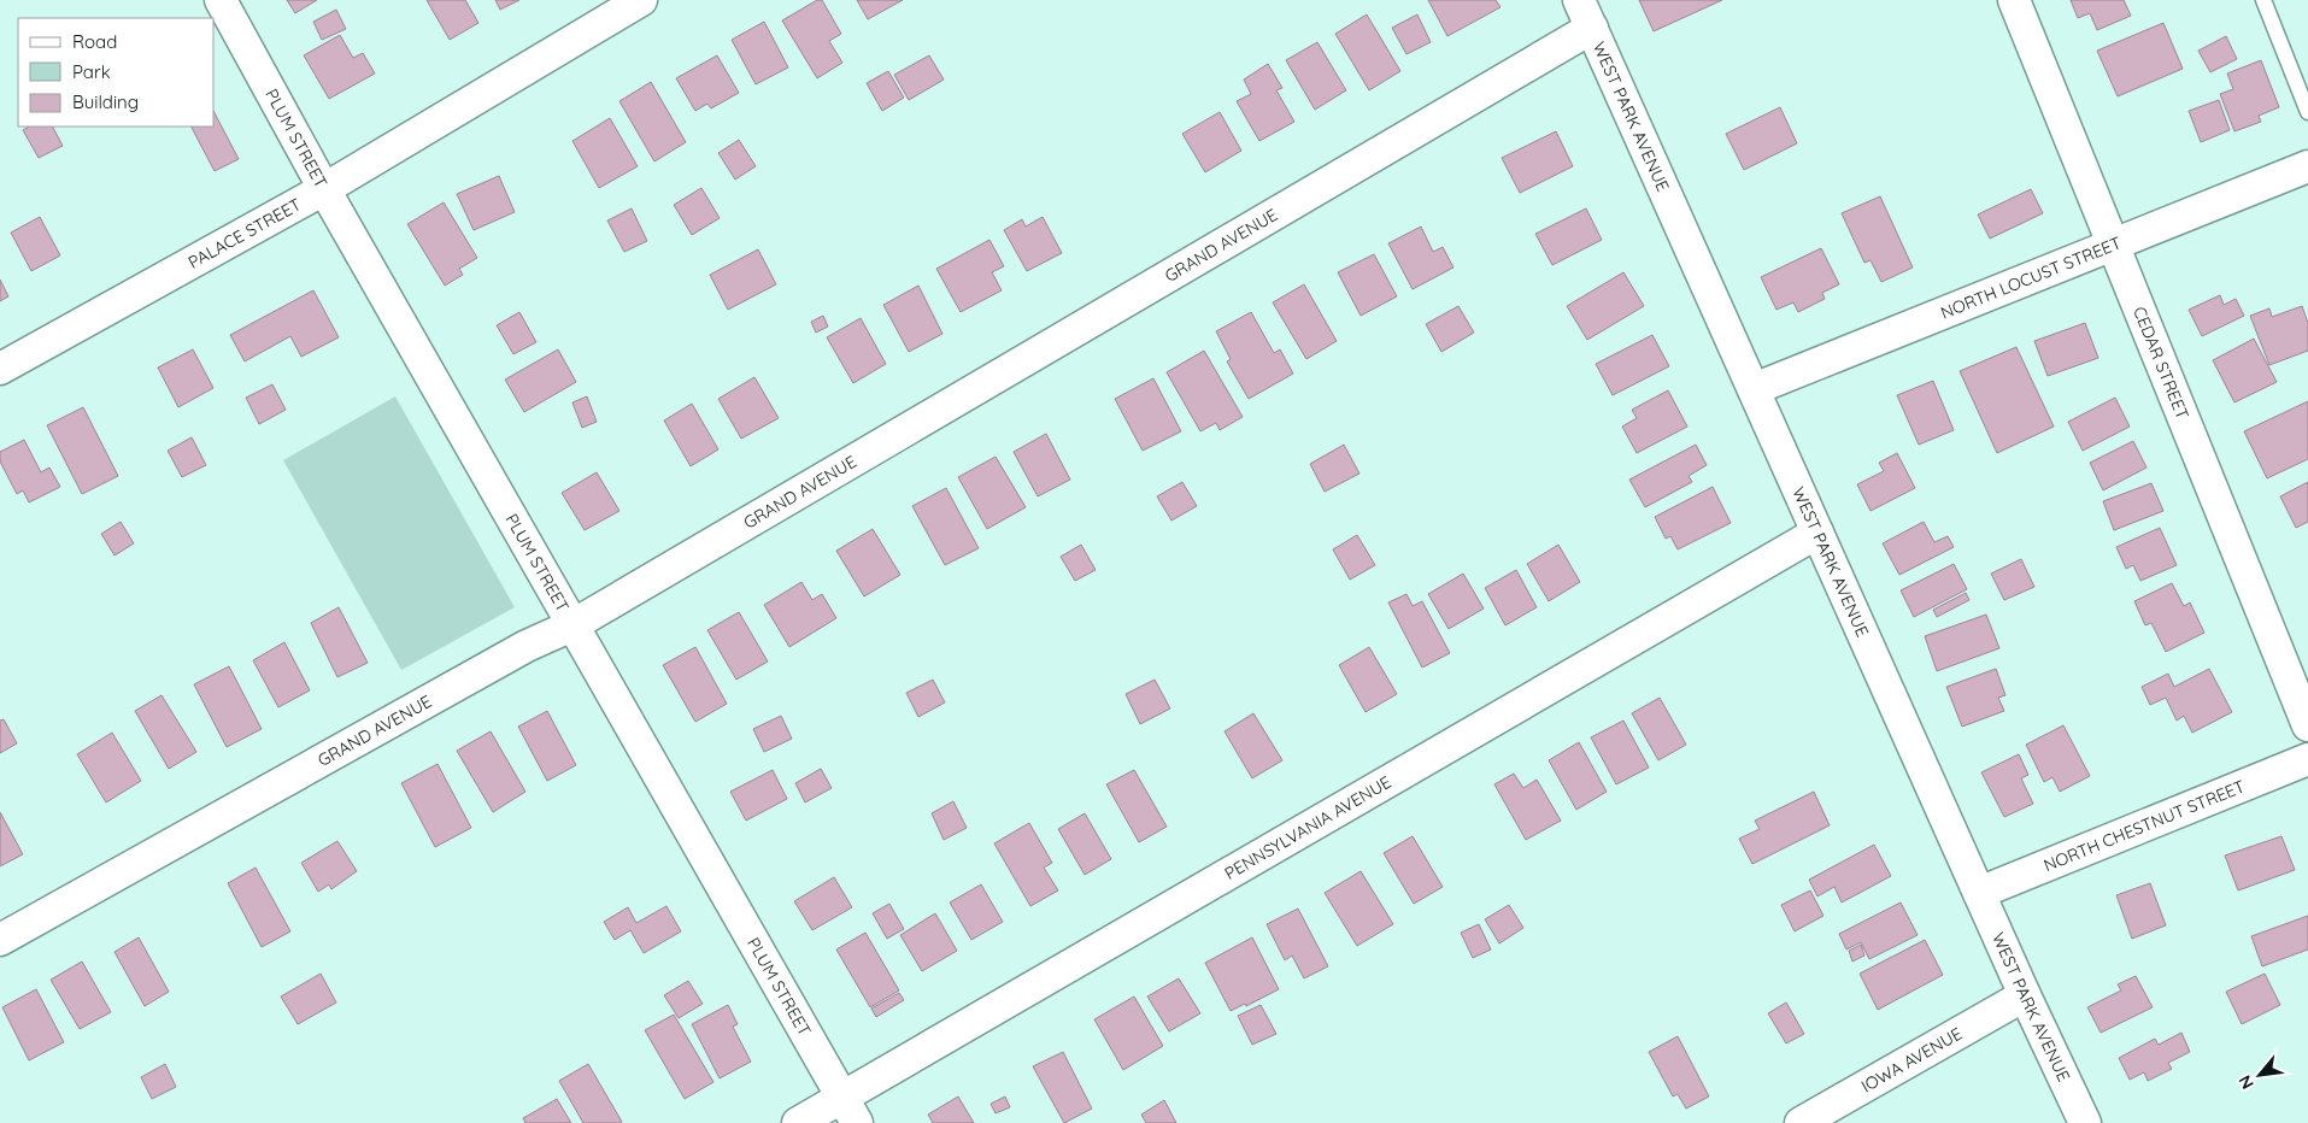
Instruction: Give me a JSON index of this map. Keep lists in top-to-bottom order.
{
  "streets": {
    "street": [
      "WEST PARK AVENUE",
      "PLUM STREET",
      "PALACE STREET",
      "GRAND AVENUE",
      "NORTH LOCUST STREET",
      "CEDAR STREET",
      "NORTH CHESTNUT STREET",
      "PENNSYLVANIA AVENUE",
      "IOWA AVENUE"
    ]
  },
  "crossings": [
    ["WEST PARK AVENUE", "GRAND AVENUE"],
    ["WEST PARK AVENUE", "NORTH LOCUST STREET"],
    ["WEST PARK AVENUE", "NORTH CHESTNUT STREET"],
    ["WEST PARK AVENUE", "PENNSYLVANIA AVENUE"],
    ["WEST PARK AVENUE", "IOWA AVENUE"],
    ["PLUM STREET", "PALACE STREET"],
    ["PLUM STREET", "GRAND AVENUE"],
    ["PLUM STREET", "PENNSYLVANIA AVENUE"],
    ["NORTH LOCUST STREET", "CEDAR STREET"]
  ],
  "legend": ["Road", "Park", "Building"],
  "north": "bottom left"
}
